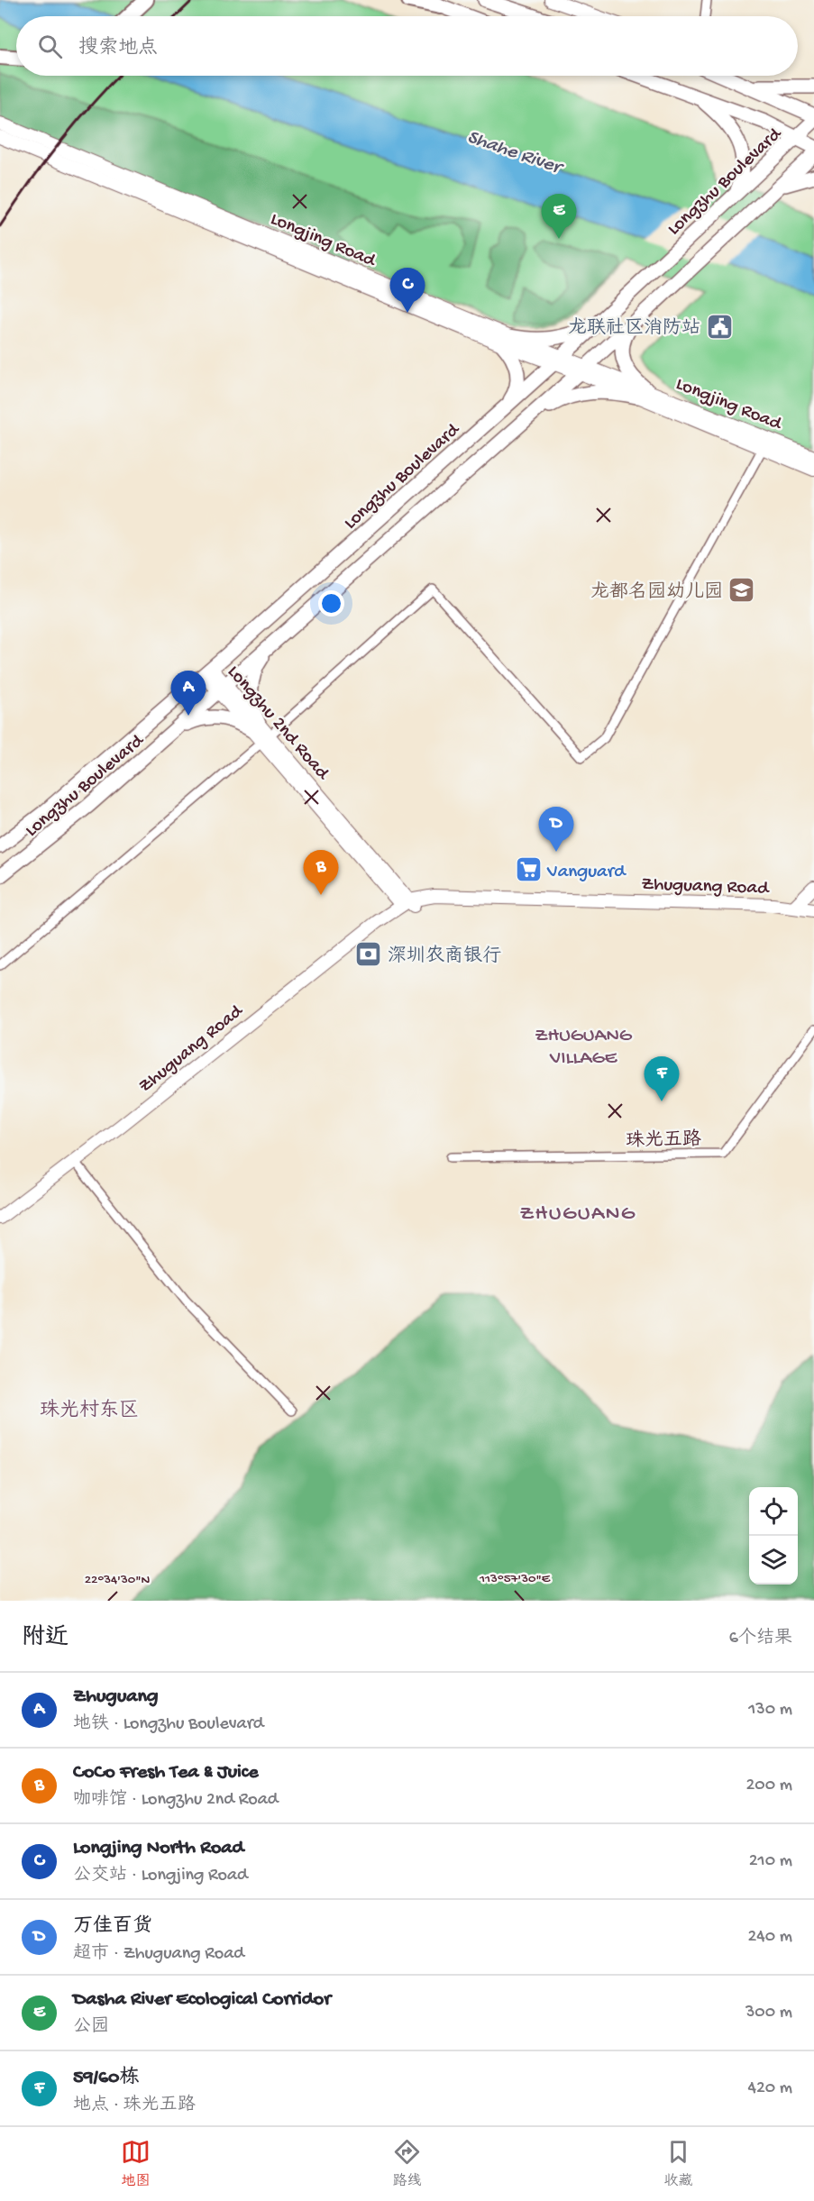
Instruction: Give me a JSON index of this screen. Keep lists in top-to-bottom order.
{
  "streets": {
    "main road": ["Longzhu Boulevard"],
    "street": [
      "Longjing Road",
      "Longzhu 2nd Road",
      "Zhuguang Road",
      "珠光五路"
    ]
  },
  "crossings": [
    ["Longzhu Boulevard", "Longjing Road"],
    ["Longzhu Boulevard", "Longzhu 2nd Road"],
    ["Longzhu 2nd Road", "Zhuguang Road"]
  ],
  "districts": ["ZHUGUANG VILLAGE", "ZHUGUANG", "珠光村东区"],
  "water": ["Shahe River"],
  "places": {
    "public building": ["龙联社区消防站"],
    "school or university": ["龙都名园幼儿园"],
    "supermarket": ["Vanguard"],
    "bank": ["深圳农商银行"]
  },
  "page": {
    "search": "搜索地点",
    "pins": [
      "E",
      "C",
      "A",
      "D",
      "B",
      "F"
    ],
    "heading": ["附近", "6个结果"],
    "list": [
      {
        "mark": "A",
        "name": "Zhuguang",
        "note": "地铁 · Longzhu Boulevard",
        "value": "130 m"
      },
      {
        "mark": "B",
        "name": "CoCo Fresh Tea & Juice",
        "note": "咖啡馆 · Longzhu 2nd Road",
        "value": "200 m"
      },
      {
        "mark": "C",
        "name": "Longjing North Road",
        "note": "公交站 · Longjing Road",
        "value": "210 m"
      },
      {
        "mark": "D",
        "name": "万佳百货",
        "note": "超市 · Zhuguang Road",
        "value": "240 m"
      },
      {
        "mark": "E",
        "name": "Dasha River Ecological Corridor",
        "note": "公园",
        "value": "300 m"
      },
      {
        "mark": "F",
        "name": "59/60栋",
        "note": "地点 · 珠光五路",
        "value": "420 m"
      }
    ],
    "nav": ["地图", "路线", "收藏"]
  },
  "coordinates": ["113°57'30\"E", "22°34'30\"N"]
}
